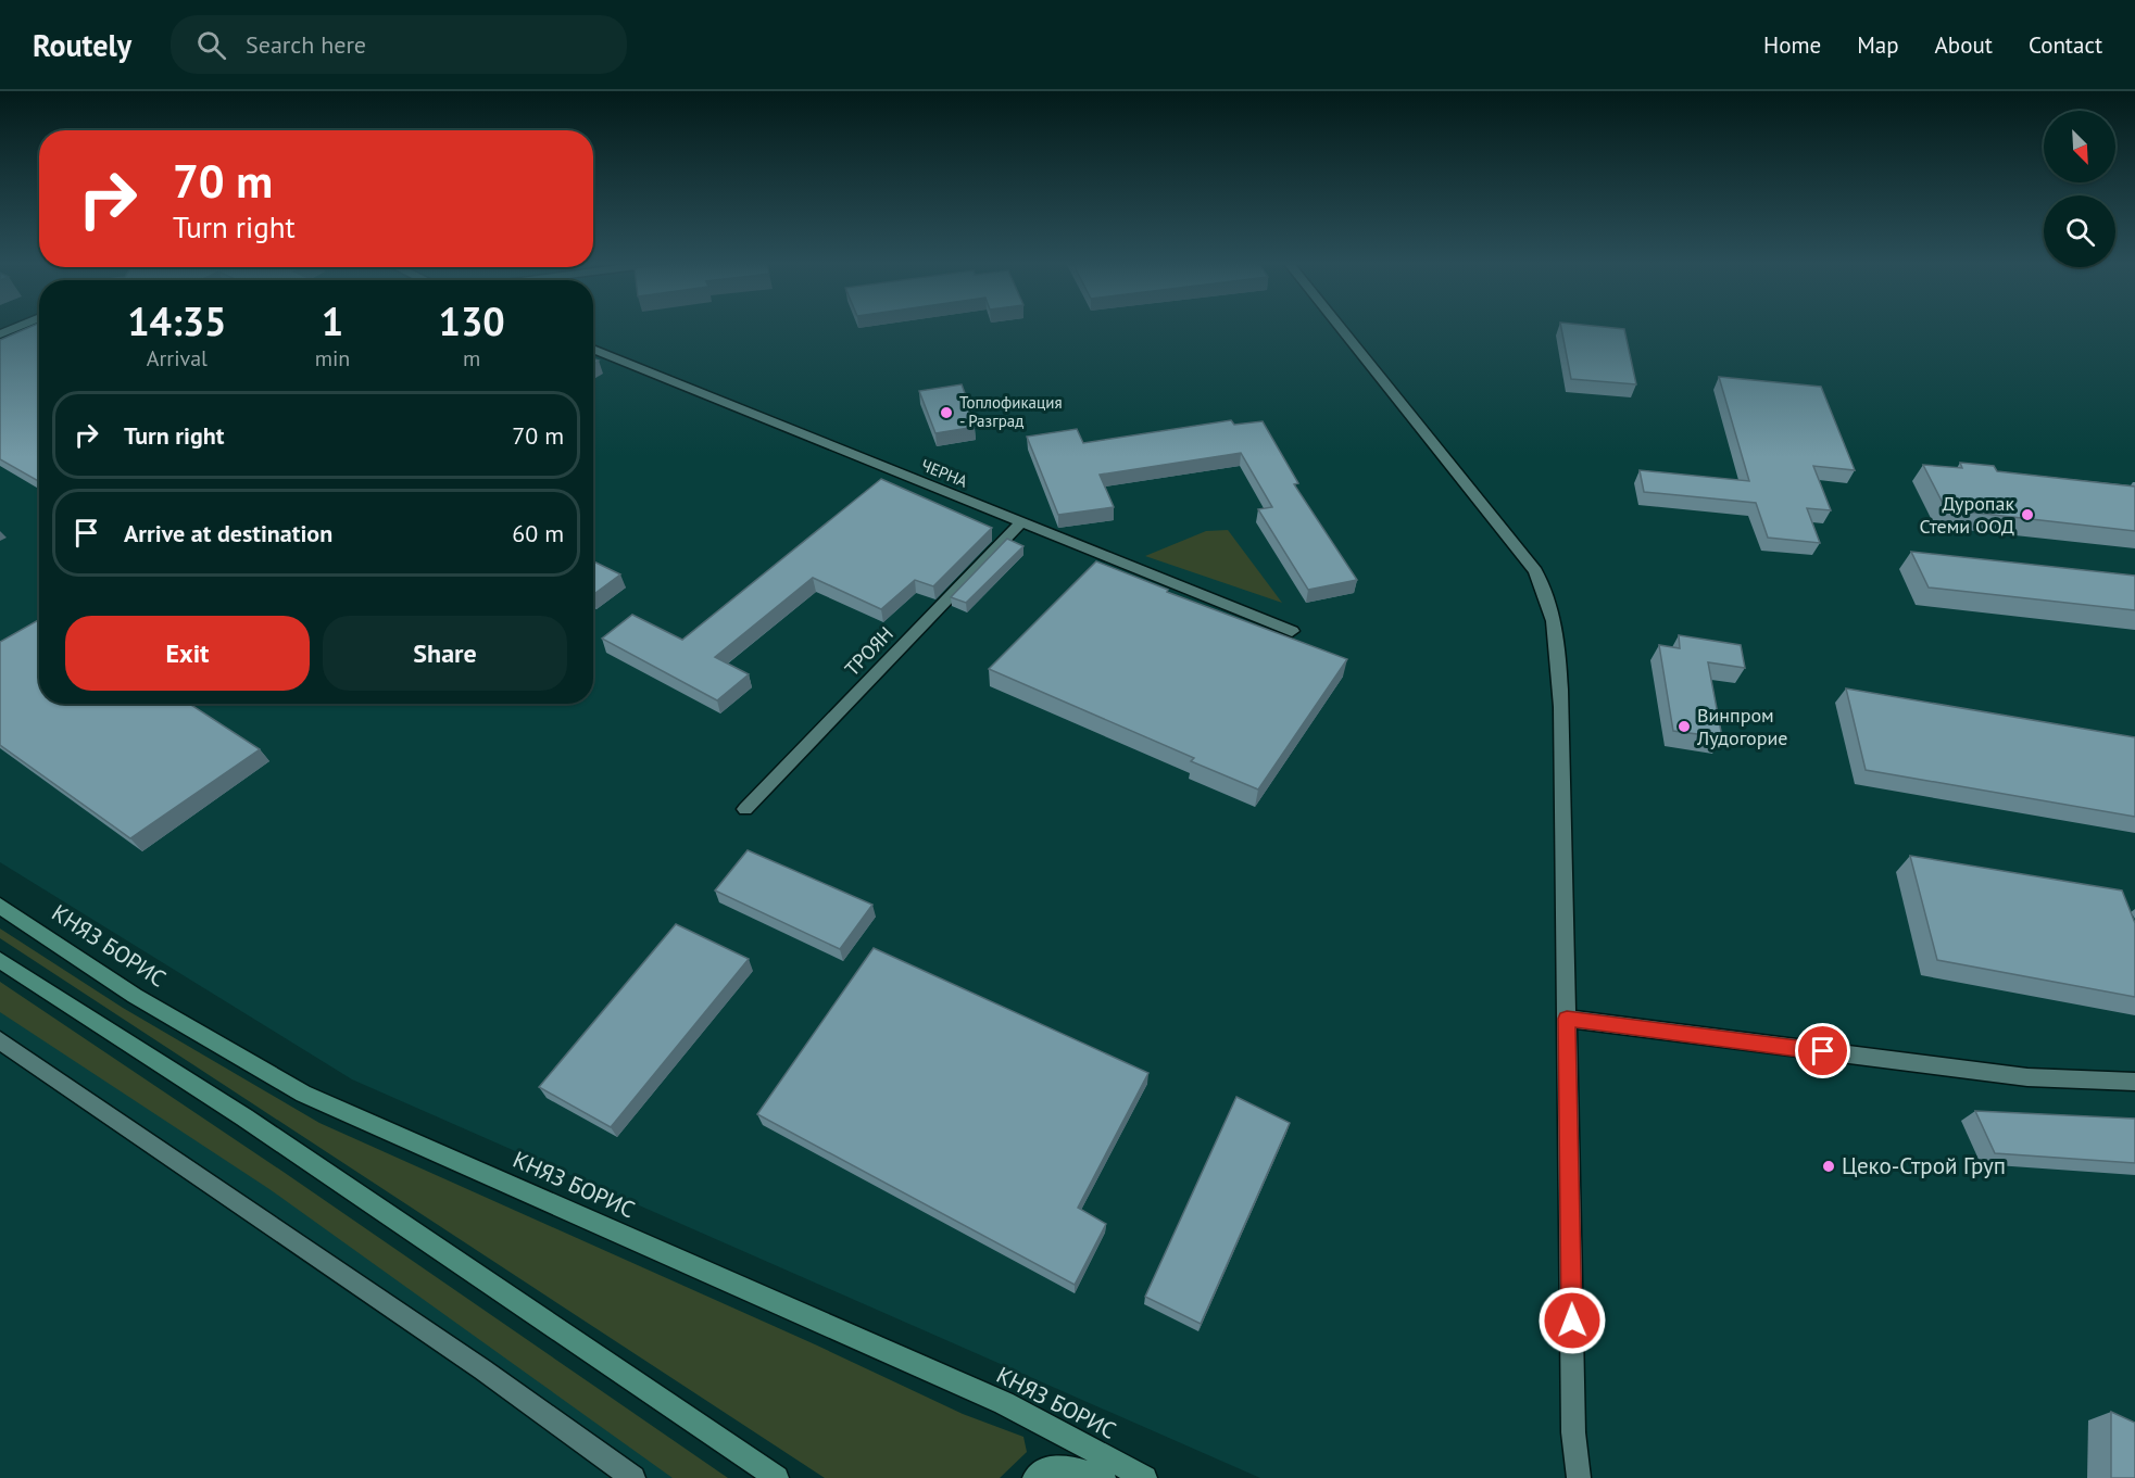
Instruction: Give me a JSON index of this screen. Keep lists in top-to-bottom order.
{
  "streets": {
    "street": ["ЧЕРНА", "ТРОЯН", "КНЯЗ БОРИС"]
  },
  "crossings": [
    ["ЧЕРНА", "ТРОЯН"]
  ],
  "places": [
    "Топлофикация - Разград",
    "Дуропак Стеми ООД",
    "Винпром Лудогорие",
    "Цеко-Строй Груп"
  ],
  "north": "bottom right",
  "page": {
    "header": "Routely",
    "search": "Search here",
    "nav": [
      "Home",
      "Map",
      "About",
      "Contact"
    ],
    "turn": ["70 m", "Turn right"],
    "eta": [
      "14:35",
      "Arrival",
      "1",
      "min",
      "130",
      "m"
    ],
    "list": [
      {
        "name": "Turn right",
        "value": "70 m"
      },
      {
        "name": "Arrive at destination",
        "value": "60 m"
      }
    ],
    "buttons": ["Exit", "Share"]
  }
}
